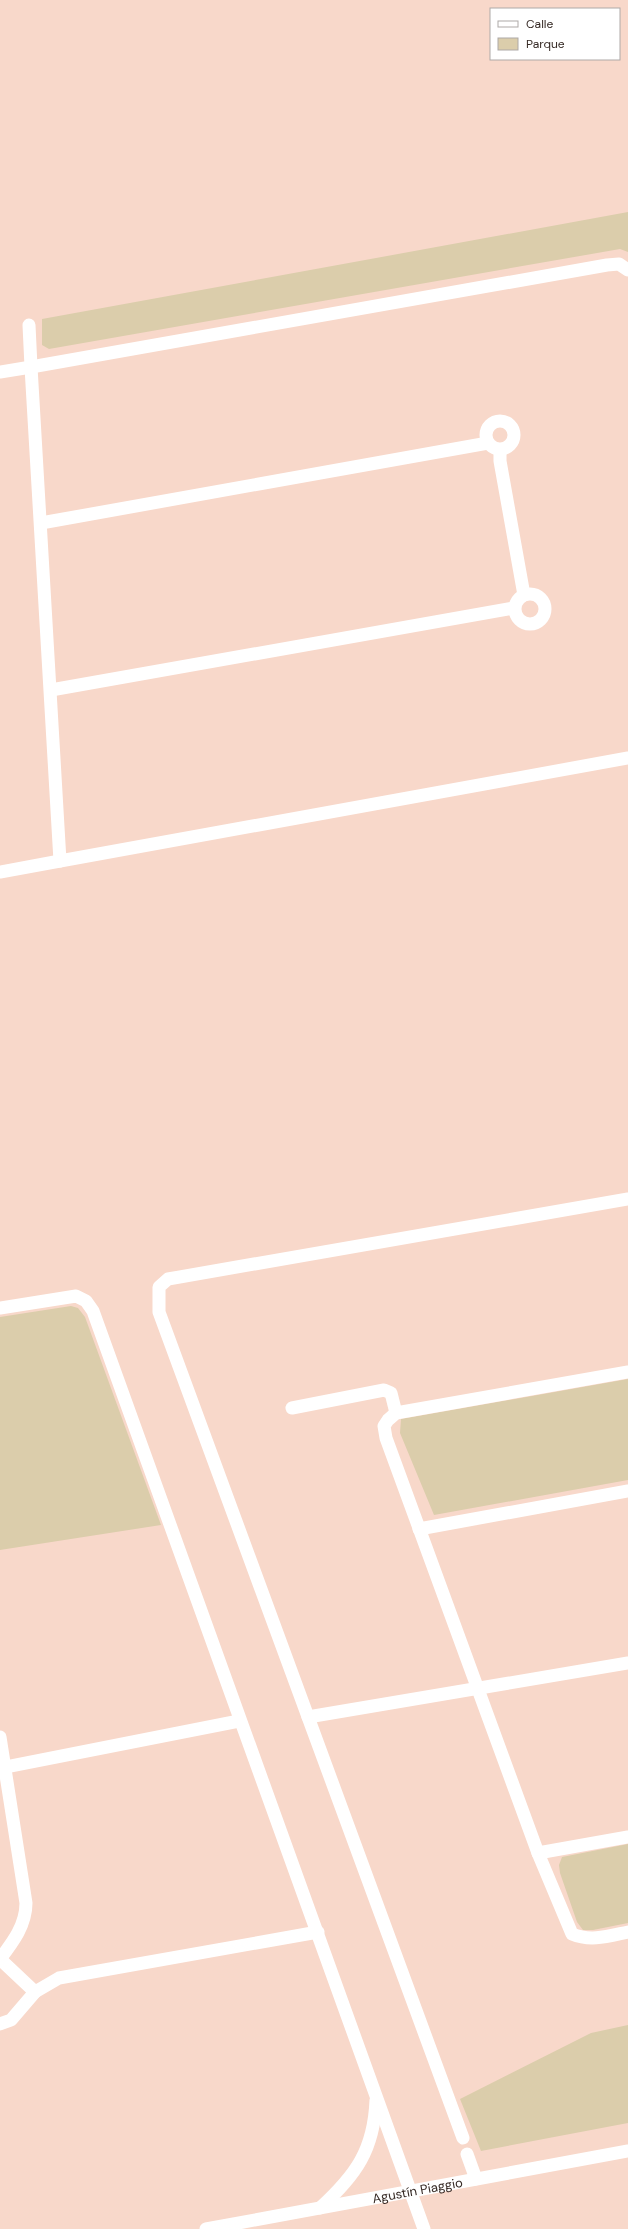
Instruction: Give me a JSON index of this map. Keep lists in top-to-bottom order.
{
  "streets": {
    "street": ["Agustín Piaggio"]
  },
  "legend": ["Calle", "Parque"]
}
